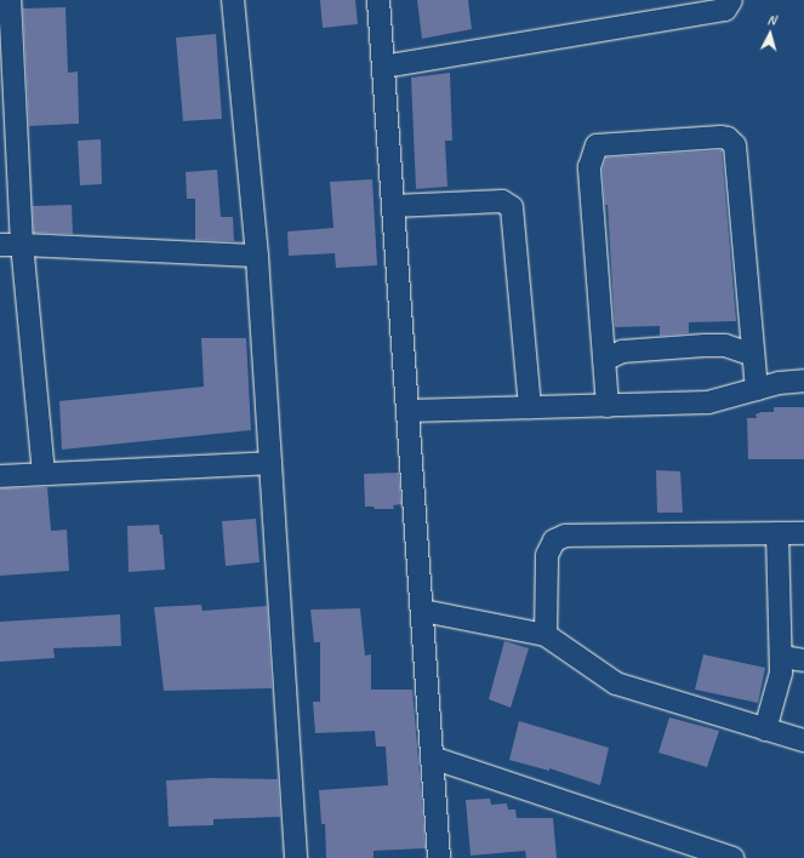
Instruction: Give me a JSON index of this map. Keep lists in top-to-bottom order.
{
  "north": "top"
}
